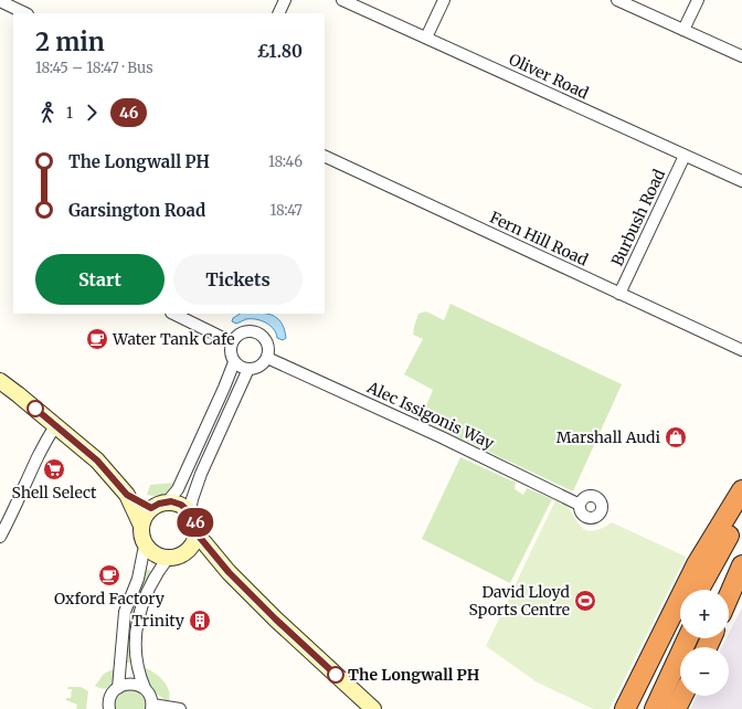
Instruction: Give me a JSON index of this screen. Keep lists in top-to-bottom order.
{
  "streets": {
    "street": [
      "Oliver Road",
      "Burbush Road",
      "Fern Hill Road",
      "Alec Issigonis Way"
    ]
  },
  "crossings": [
    ["Oliver Road", "Burbush Road"],
    ["Burbush Road", "Fern Hill Road"]
  ],
  "places": {
    "cafe": ["Water Tank Cafe", "Oxford Factory"],
    "shop": ["Marshall Audi"],
    "supermarket": ["Shell Select"],
    "sports": ["David Lloyd Sports Centre"],
    "building": ["Trinity"],
    "other": ["The Longwall PH"]
  },
  "lines": ["bus line 46"],
  "page": {
    "on_map": "46",
    "heading": ["2 min", "18:45 – 18:47 · Bus", "£1.80"],
    "legs": ["1", "46"],
    "list": [
      {
        "name": "The Longwall PH",
        "value": "18:46"
      },
      {
        "name": "Garsington Road",
        "value": "18:47"
      }
    ],
    "buttons": ["Start", "Tickets"],
    "map_buttons": ["+", "−"]
  }
}
